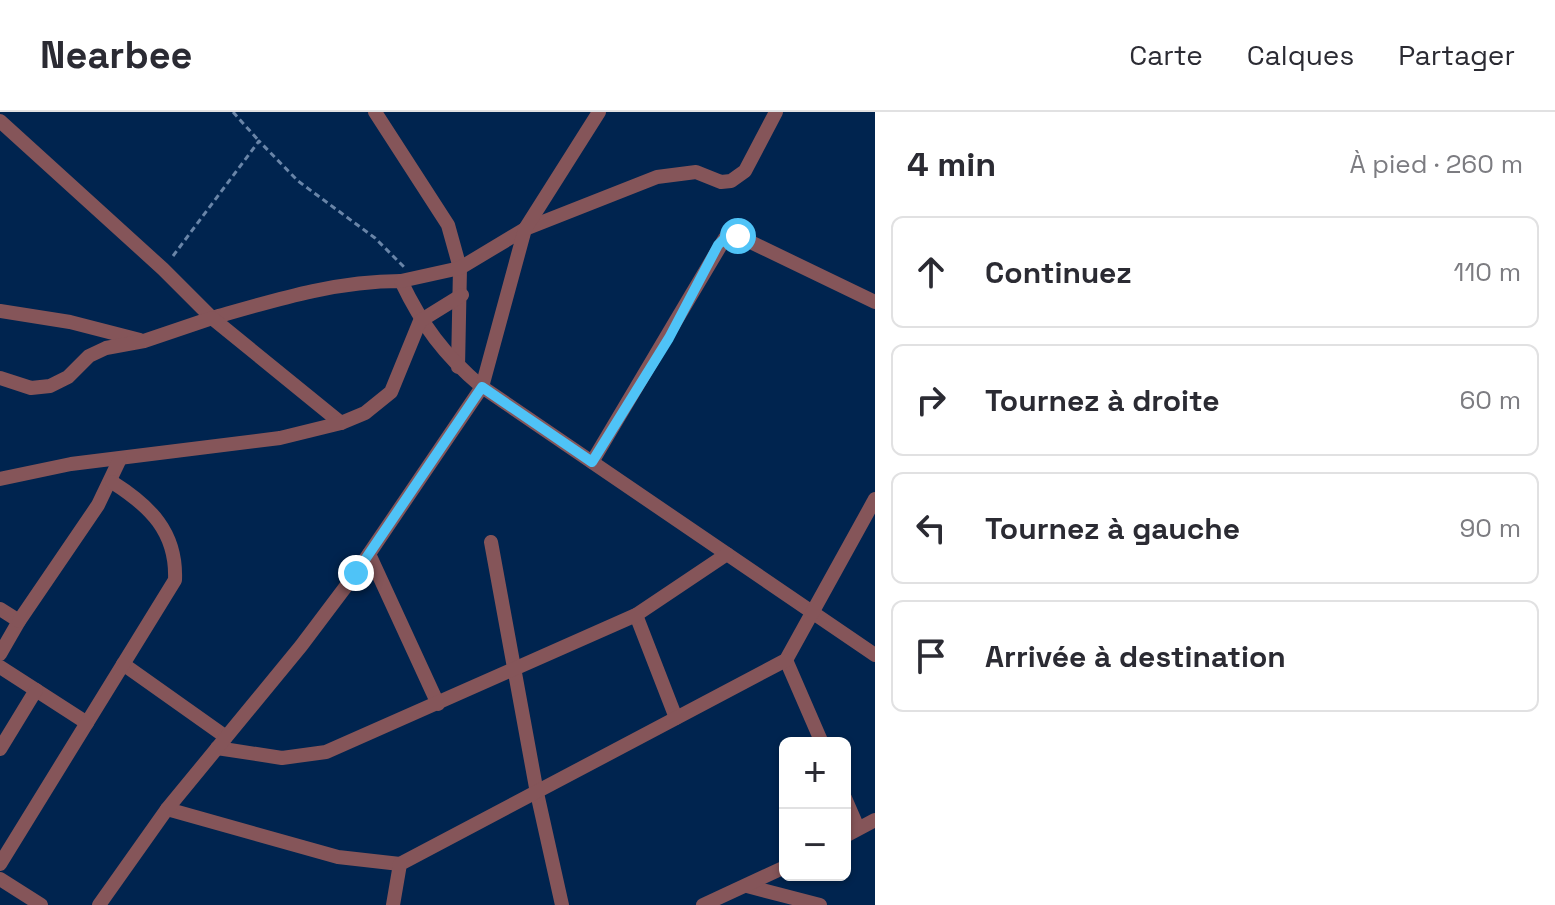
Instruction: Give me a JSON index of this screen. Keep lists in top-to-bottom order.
{
  "page": {
    "header": "Nearbee",
    "nav": ["Carte", "Calques", "Partager"],
    "heading": ["4 min", "À pied · 260 m"],
    "list": [
      ["Continuez", "110 m"],
      ["Tournez à droite", "60 m"],
      ["Tournez à gauche", "90 m"],
      "Arrivée à destination"
    ],
    "map_buttons": ["+", "−"]
  }
}
